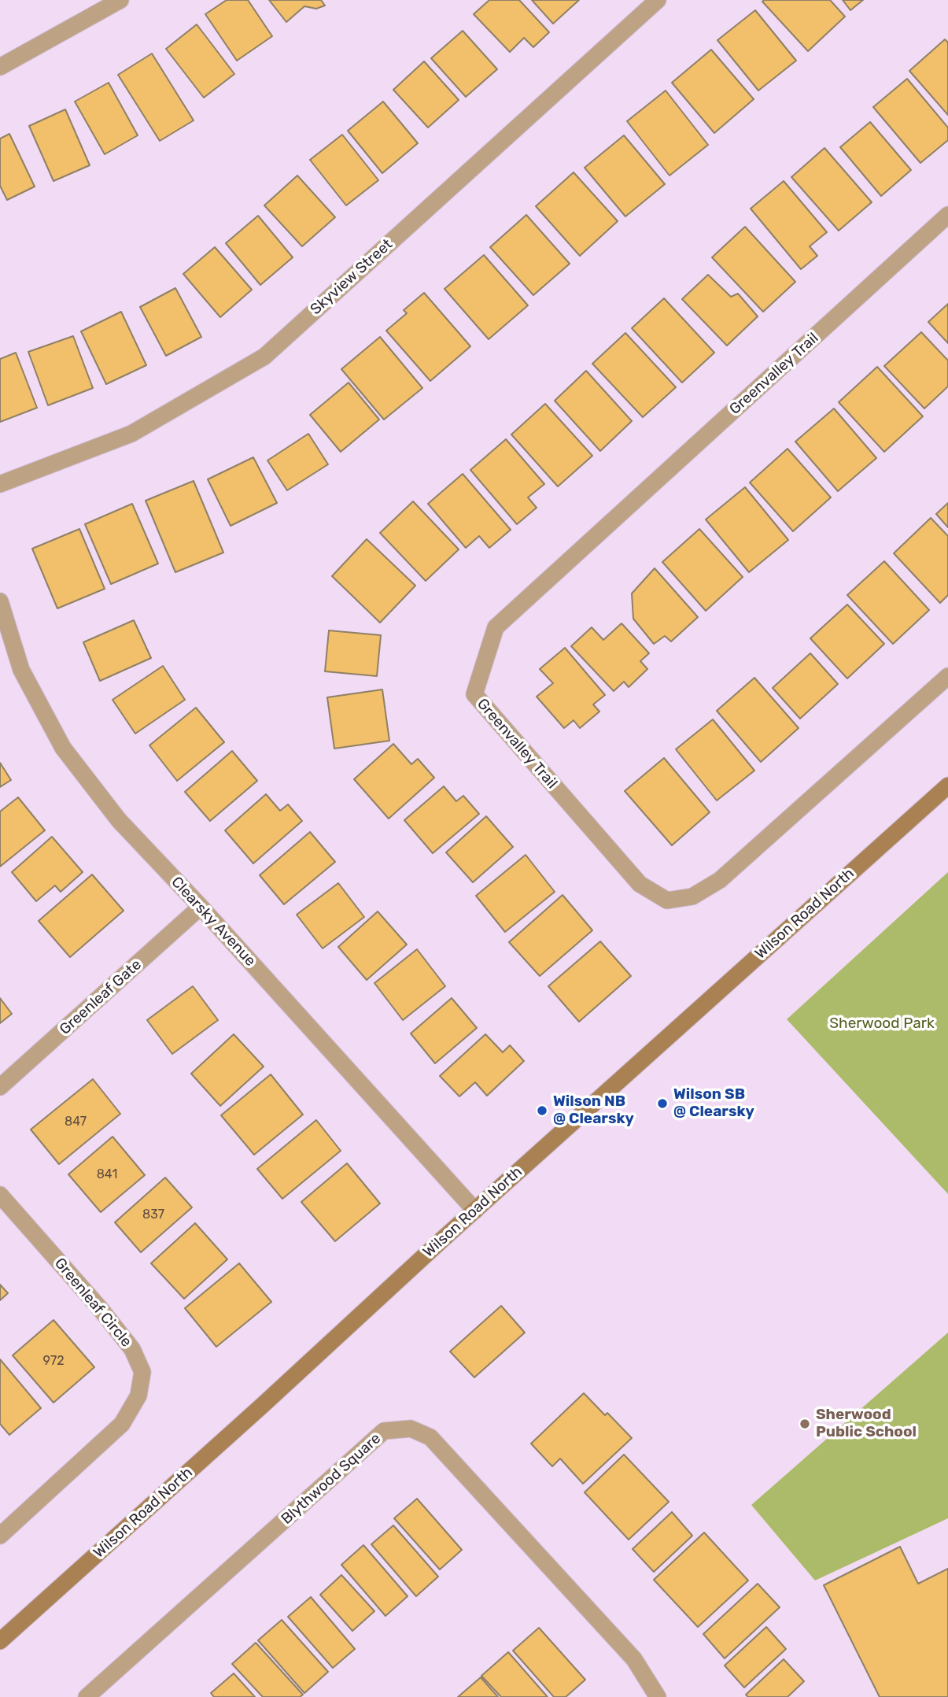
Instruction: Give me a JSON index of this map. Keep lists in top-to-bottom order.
{
  "streets": {
    "street": [
      "Skyview Street",
      "Greenvalley Trail",
      "Wilson Road North",
      "Clearsky Avenue",
      "Greenleaf Gate",
      "Greenleaf Circle",
      "Blythwood Square"
    ]
  },
  "crossings": [
    ["Wilson Road North", "Clearsky Avenue"],
    ["Clearsky Avenue", "Greenleaf Gate"]
  ],
  "parks": ["Sherwood Park"],
  "places": ["Wilson SB @ Clearsky", "Wilson NB @ Clearsky", "Sherwood Public School"],
  "house_numbers": [
    "847",
    "841",
    "837",
    "972"
  ]
}
